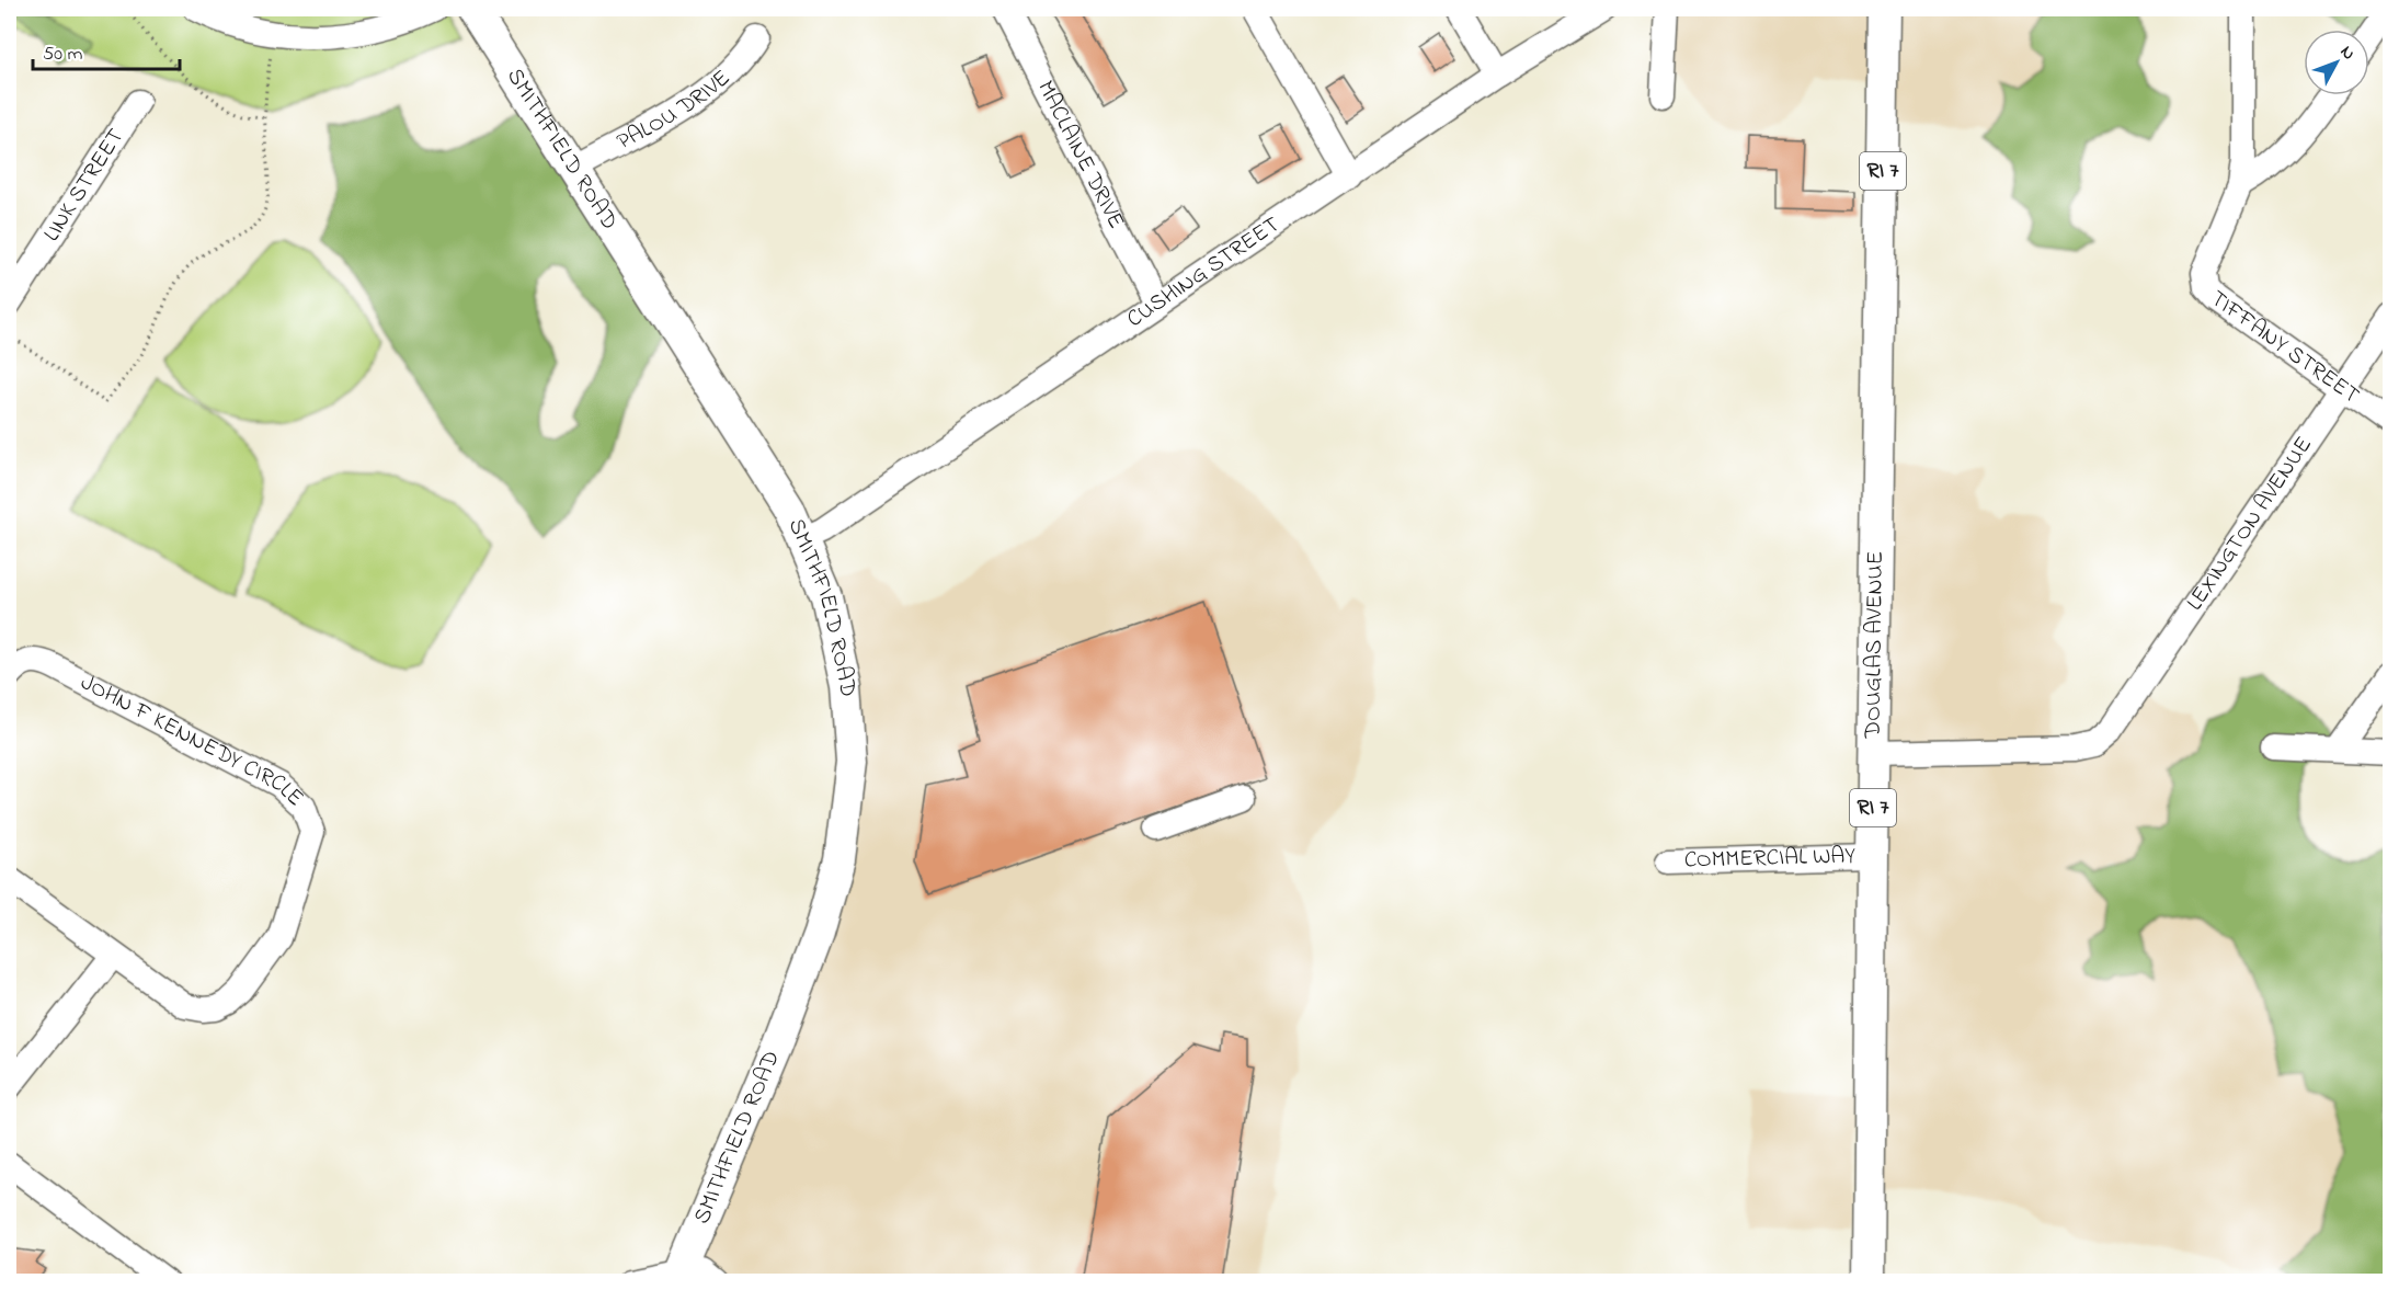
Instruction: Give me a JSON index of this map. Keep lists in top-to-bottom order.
{
  "streets": {
    "main road": ["SMITHFIELD ROAD", "RI 7", "DOUGLAS AVENUE"],
    "street": [
      "PALOU DRIVE",
      "MACLAINE DRIVE",
      "LINK STREET",
      "CUSHING STREET",
      "TIFFANY STREET",
      "LEXINGTON AVENUE",
      "JOHN F KENNEDY CIRCLE",
      "COMMERCIAL WAY"
    ]
  },
  "crossings": [
    ["PALOU DRIVE", "SMITHFIELD ROAD"],
    ["SMITHFIELD ROAD", "CUSHING STREET"],
    ["MACLAINE DRIVE", "CUSHING STREET"],
    ["TIFFANY STREET", "LEXINGTON AVENUE"],
    ["LEXINGTON AVENUE", "DOUGLAS AVENUE"],
    ["DOUGLAS AVENUE", "COMMERCIAL WAY"]
  ],
  "scale_bar": "50 m",
  "north": "top right"
}
